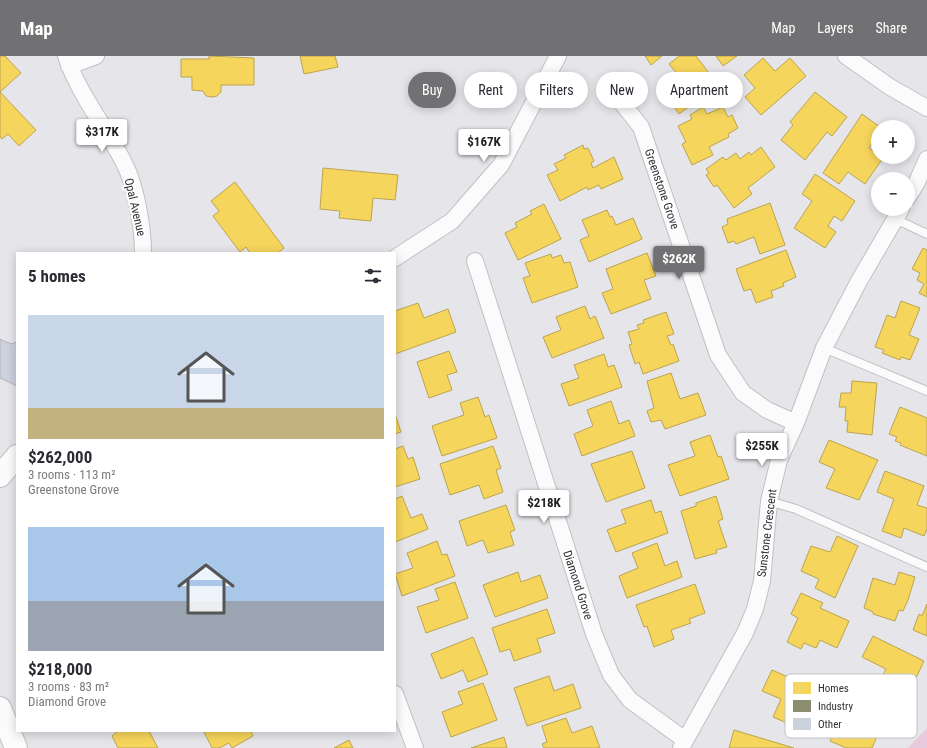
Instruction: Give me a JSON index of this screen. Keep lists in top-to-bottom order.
{
  "streets": {
    "street": [
      "Greenstone Grove",
      "Opal Avenue",
      "Sunstone Crescent",
      "Diamond Grove"
    ]
  },
  "crossings": [
    ["Greenstone Grove", "Sunstone Crescent"],
    ["Sunstone Crescent", "Diamond Grove"]
  ],
  "legend": ["Homes", "Industry", "Other"],
  "page": {
    "header": "Map",
    "nav": ["Map", "Layers", "Share"],
    "chip": [
      "Buy",
      "Rent",
      "Filters",
      "New",
      "Apartment"
    ],
    "price": [
      "$317K",
      "$167K",
      "$262K",
      "$255K",
      "$218K"
    ],
    "map_buttons": ["+", "−"],
    "heading": "5 homes",
    "list": [
      {
        "name": "$262,000",
        "note": "3 rooms · 113 m² · Greenstone Grove"
      },
      {
        "name": "$218,000",
        "note": "3 rooms · 83 m² · Diamond Grove"
      }
    ]
  }
}
